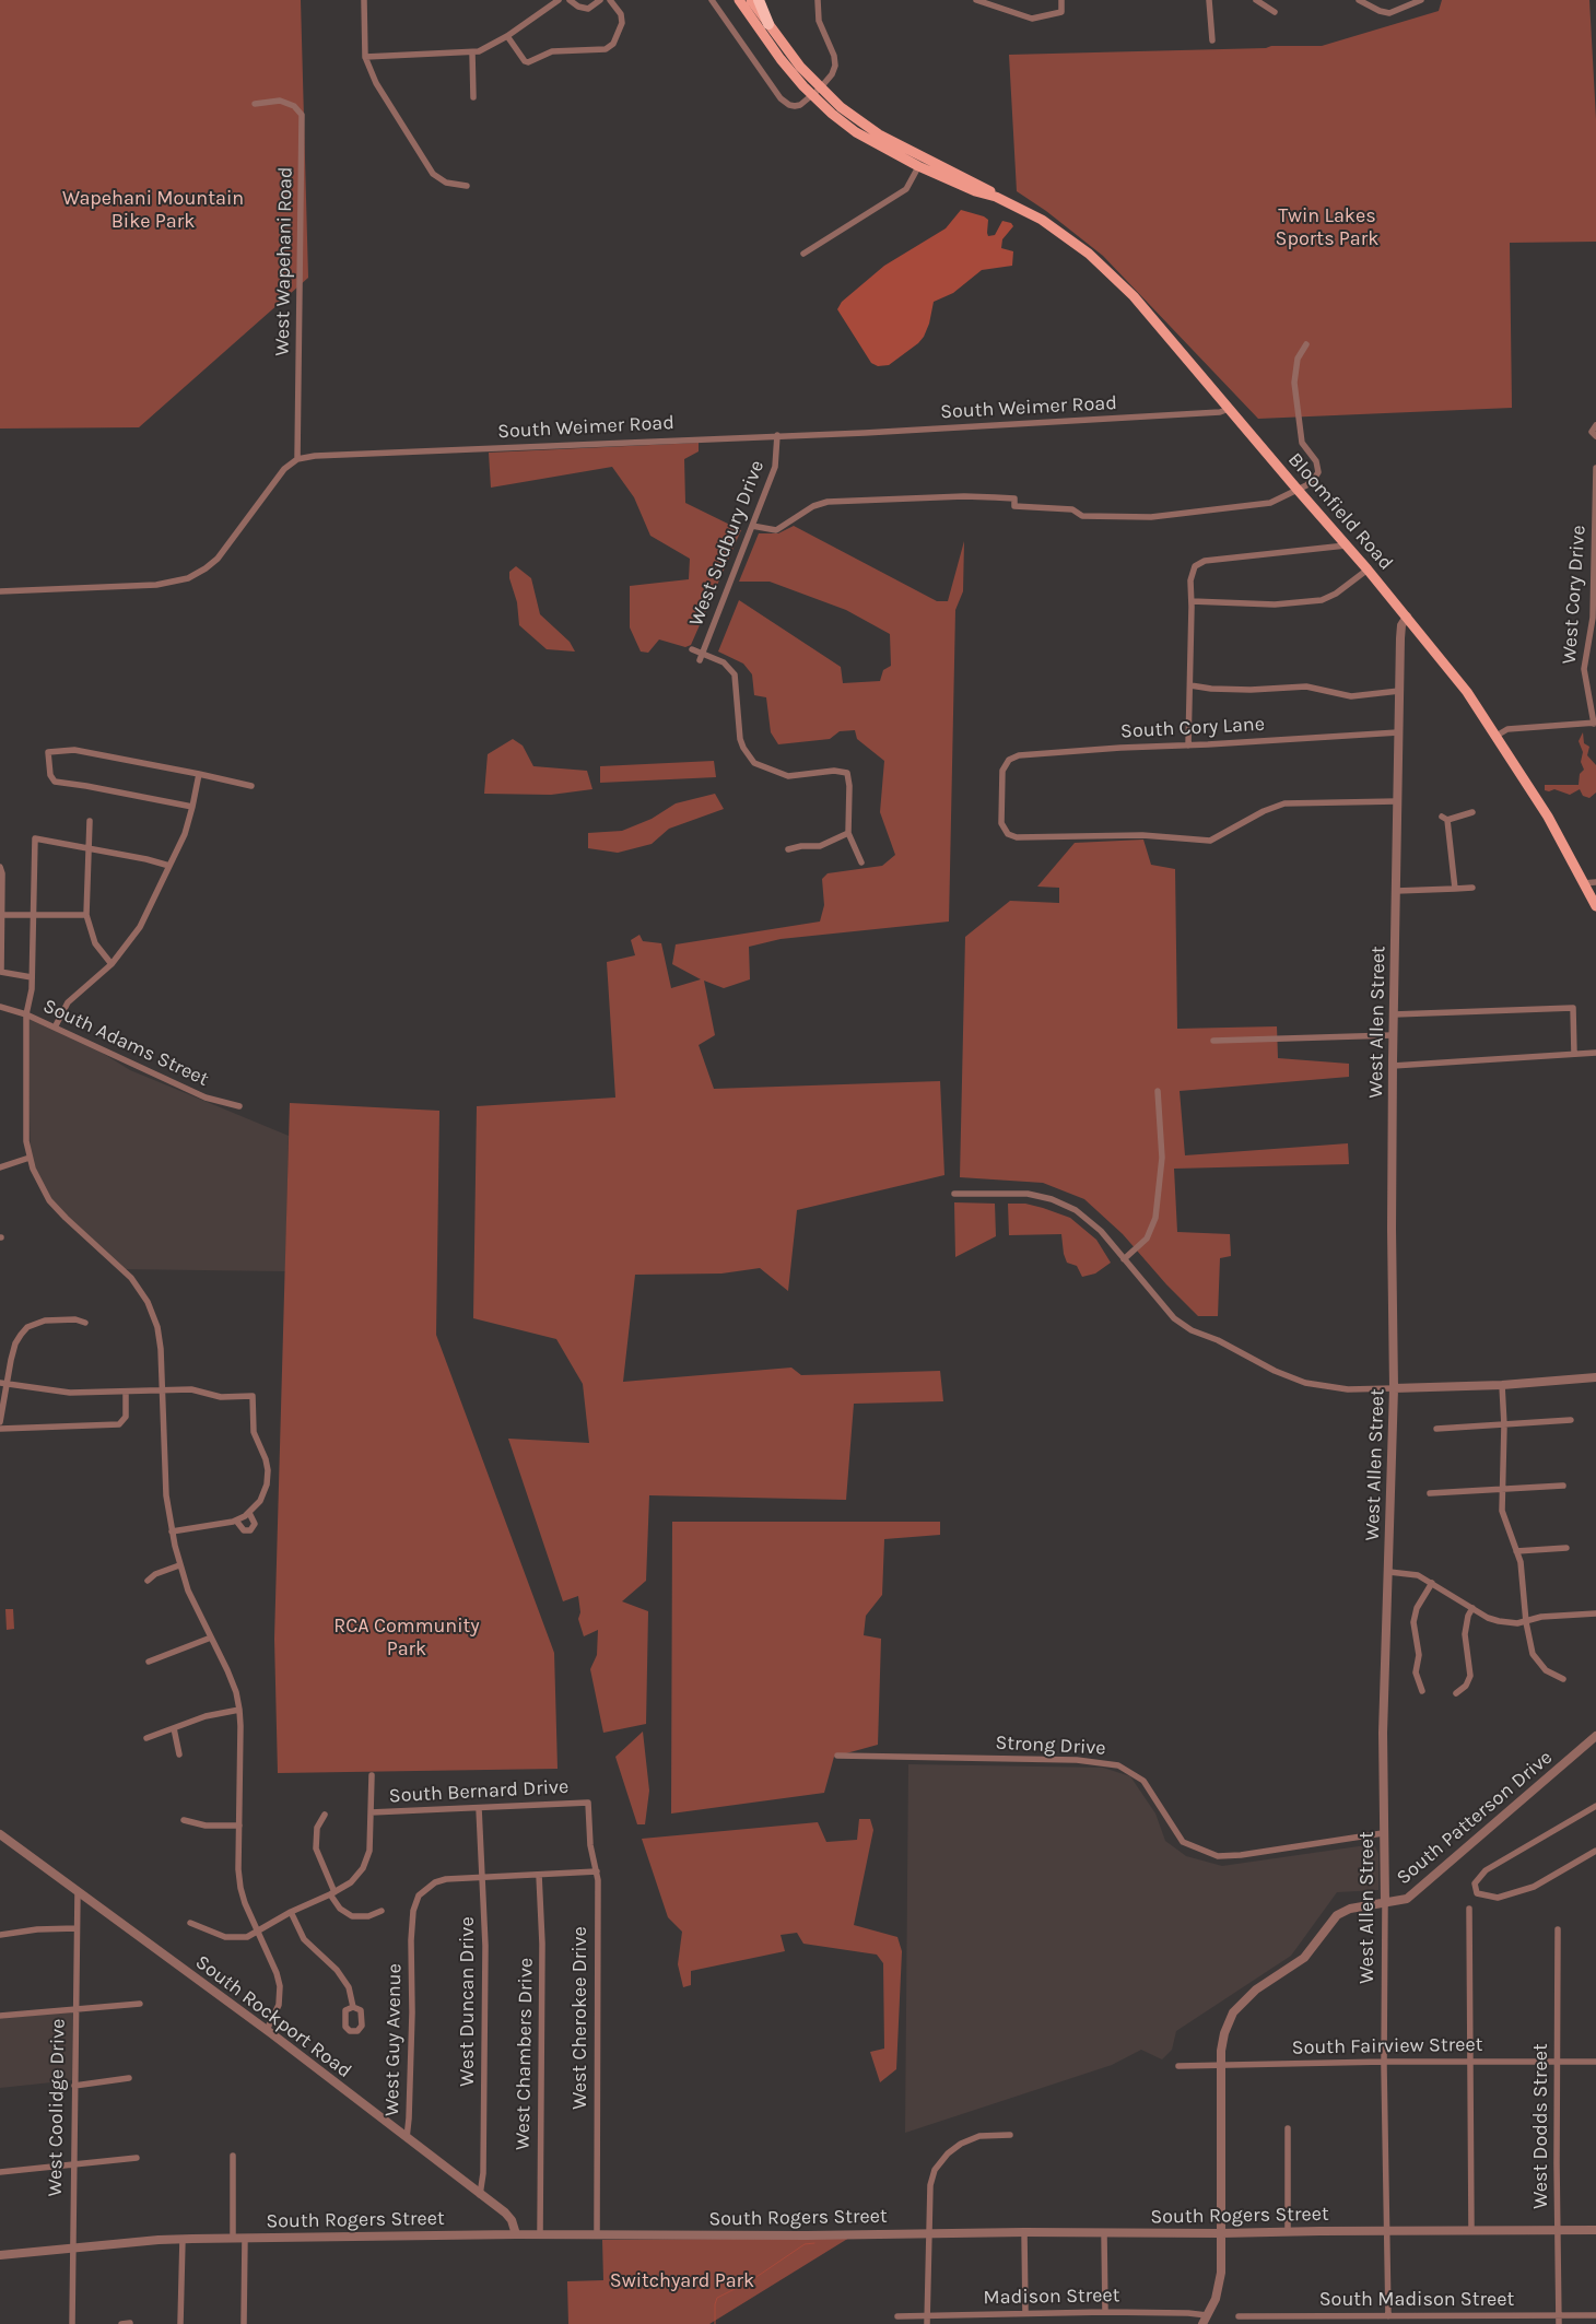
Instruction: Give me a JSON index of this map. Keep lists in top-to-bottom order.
{
  "streets": {
    "main road": ["Bloomfield Road"],
    "street": [
      "West Wapehani Road",
      "South Weimer Road",
      "West Sudbury Drive",
      "West Cory Drive",
      "South Cory Lane",
      "West Allen Street",
      "South Adams Street",
      "Strong Drive",
      "South Bernard Drive",
      "South Patterson Drive",
      "West Duncan Drive",
      "South Rockport Road",
      "West Cherokee Drive",
      "West Guy Avenue",
      "South Fairview Street",
      "West Chambers Drive",
      "West Coolidge Drive",
      "West Dodds Street",
      "South Rogers Street",
      "Madison Street",
      "South Madison Street"
    ]
  },
  "crossings": [
    ["West Wapehani Road", "South Weimer Road"],
    ["South Weimer Road", "Bloomfield Road"],
    ["South Weimer Road", "West Sudbury Drive"],
    ["Bloomfield Road", "West Allen Street"],
    ["South Cory Lane", "West Allen Street"],
    ["West Allen Street", "Strong Drive"],
    ["West Allen Street", "South Patterson Drive"],
    ["West Allen Street", "South Fairview Street"],
    ["West Allen Street", "South Rogers Street"],
    ["West Allen Street", "South Madison Street"],
    ["South Bernard Drive", "West Duncan Drive"],
    ["South Bernard Drive", "West Cherokee Drive"],
    ["South Patterson Drive", "South Fairview Street"],
    ["South Patterson Drive", "South Rogers Street"],
    ["South Patterson Drive", "Madison Street"],
    ["West Duncan Drive", "South Rockport Road"],
    ["West Duncan Drive", "West Guy Avenue"],
    ["South Rockport Road", "West Guy Avenue"],
    ["South Rockport Road", "West Coolidge Drive"],
    ["South Rockport Road", "South Rogers Street"],
    ["West Cherokee Drive", "West Guy Avenue"],
    ["West Cherokee Drive", "South Rogers Street"],
    ["West Guy Avenue", "West Chambers Drive"],
    ["South Fairview Street", "West Dodds Street"],
    ["West Chambers Drive", "South Rogers Street"],
    ["West Coolidge Drive", "South Rogers Street"],
    ["West Dodds Street", "South Rogers Street"],
    ["West Dodds Street", "South Madison Street"]
  ],
  "parks": [
    "Wapehani Mountain Bike Park",
    "Twin Lakes Sports Park",
    "RCA Community Park",
    "Switchyard Park"
  ]
}
